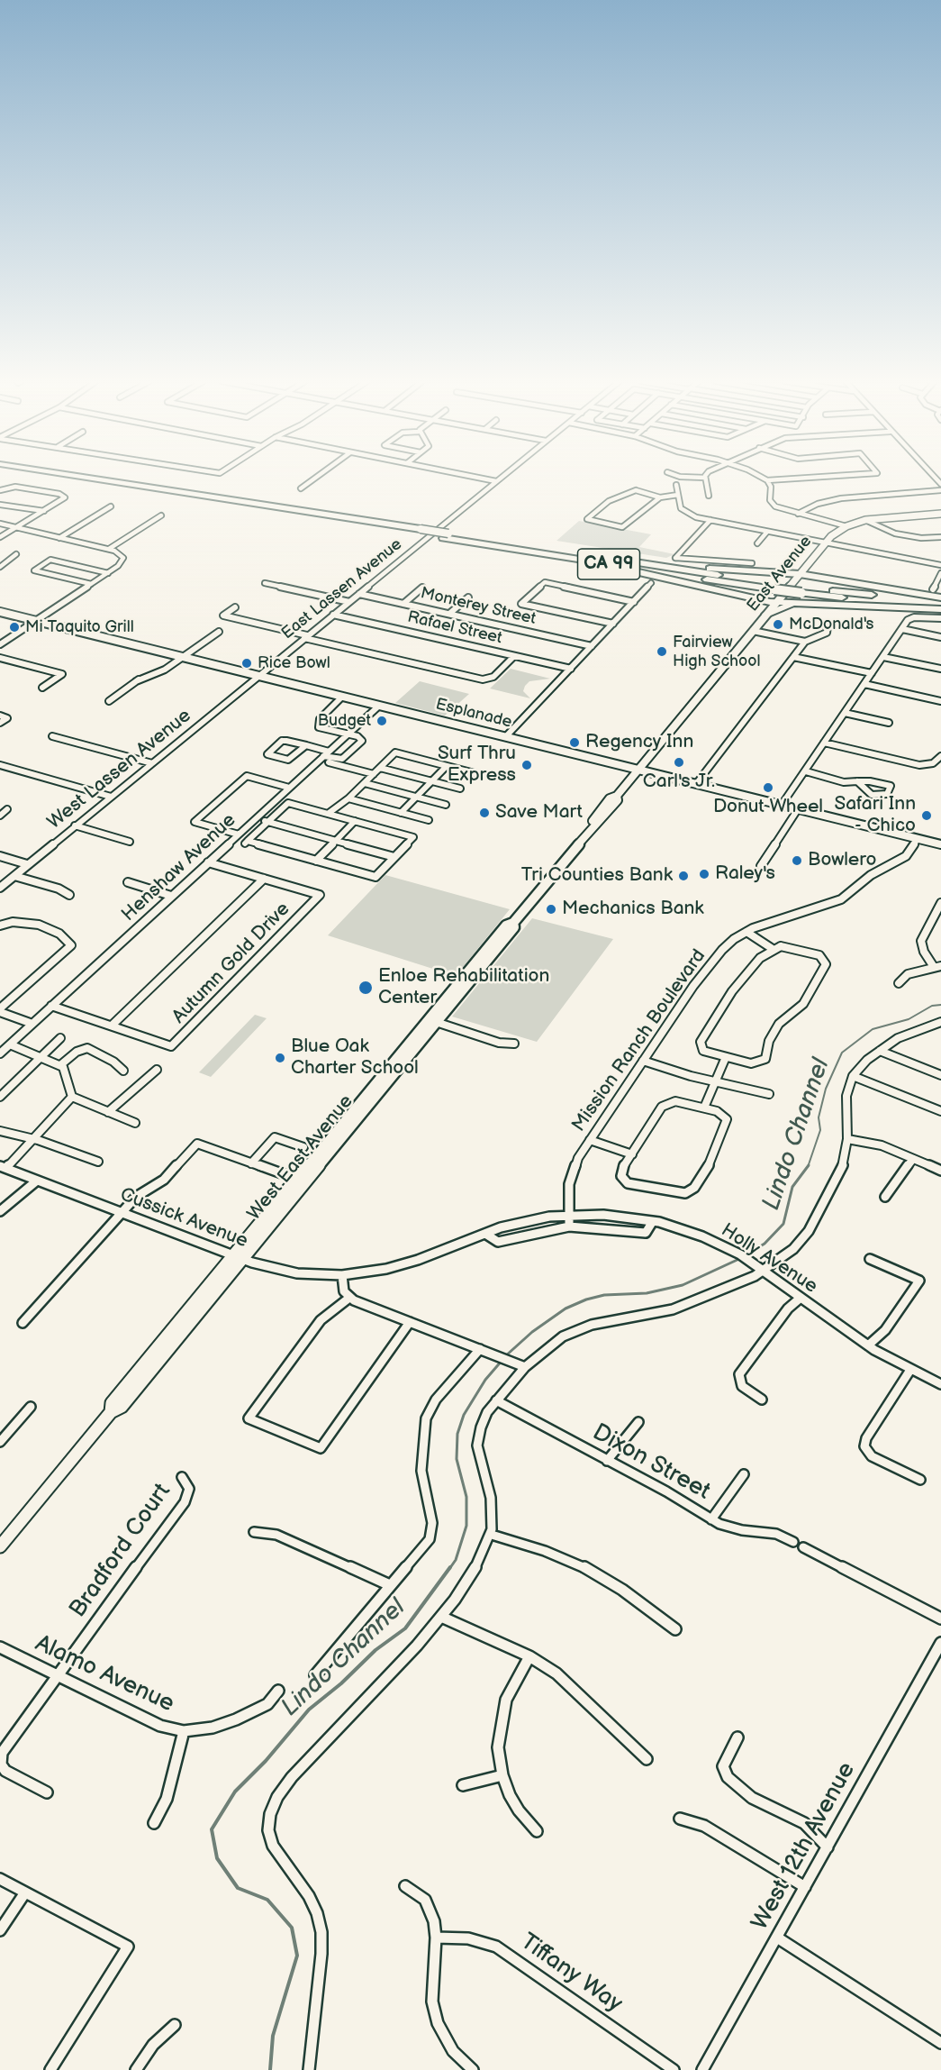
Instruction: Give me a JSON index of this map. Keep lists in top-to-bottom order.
{
  "streets": {
    "highway": ["CA 99"],
    "main road": ["East Avenue", "Esplanade", "West East Avenue"],
    "street": [
      "East Lassen Avenue",
      "Monterey Street",
      "Rafael Street",
      "West Lassen Avenue",
      "Henshaw Avenue",
      "Autumn Gold Drive",
      "Mission Ranch Boulevard",
      "Cussick Avenue",
      "Holly Avenue",
      "Dixon Street",
      "Bradford Court",
      "Alamo Avenue",
      "West 12th Avenue",
      "Tiffany Way"
    ]
  },
  "crossings": [
    ["East Avenue", "Esplanade"],
    ["East Avenue", "West East Avenue"],
    ["East Lassen Avenue", "Monterey Street"],
    ["East Lassen Avenue", "Rafael Street"],
    ["East Lassen Avenue", "Esplanade"],
    ["East Lassen Avenue", "West Lassen Avenue"],
    ["Esplanade", "West Lassen Avenue"],
    ["Esplanade", "Henshaw Avenue"],
    ["Esplanade", "Mission Ranch Boulevard"],
    ["Esplanade", "West East Avenue"],
    ["Henshaw Avenue", "Autumn Gold Drive"],
    ["Mission Ranch Boulevard", "Holly Avenue"],
    ["West East Avenue", "Cussick Avenue"],
    ["Cussick Avenue", "Holly Avenue"],
    ["Bradford Court", "Alamo Avenue"]
  ],
  "water": ["Lindo Channel"],
  "places": [
    "McDonald's",
    "Mi Taquito Grill",
    "Fairview High School",
    "Rice Bowl",
    "Budget",
    "Regency Inn",
    "Carl's Jr.",
    "Surf Thru Express",
    "Donut Wheel",
    "Save Mart",
    "Safari Inn - Chico",
    "Bowlero",
    "Raley's",
    "Tri Counties Bank",
    "Mechanics Bank",
    "Enloe Rehabilitation Center",
    "Blue Oak Charter School"
  ]
}
